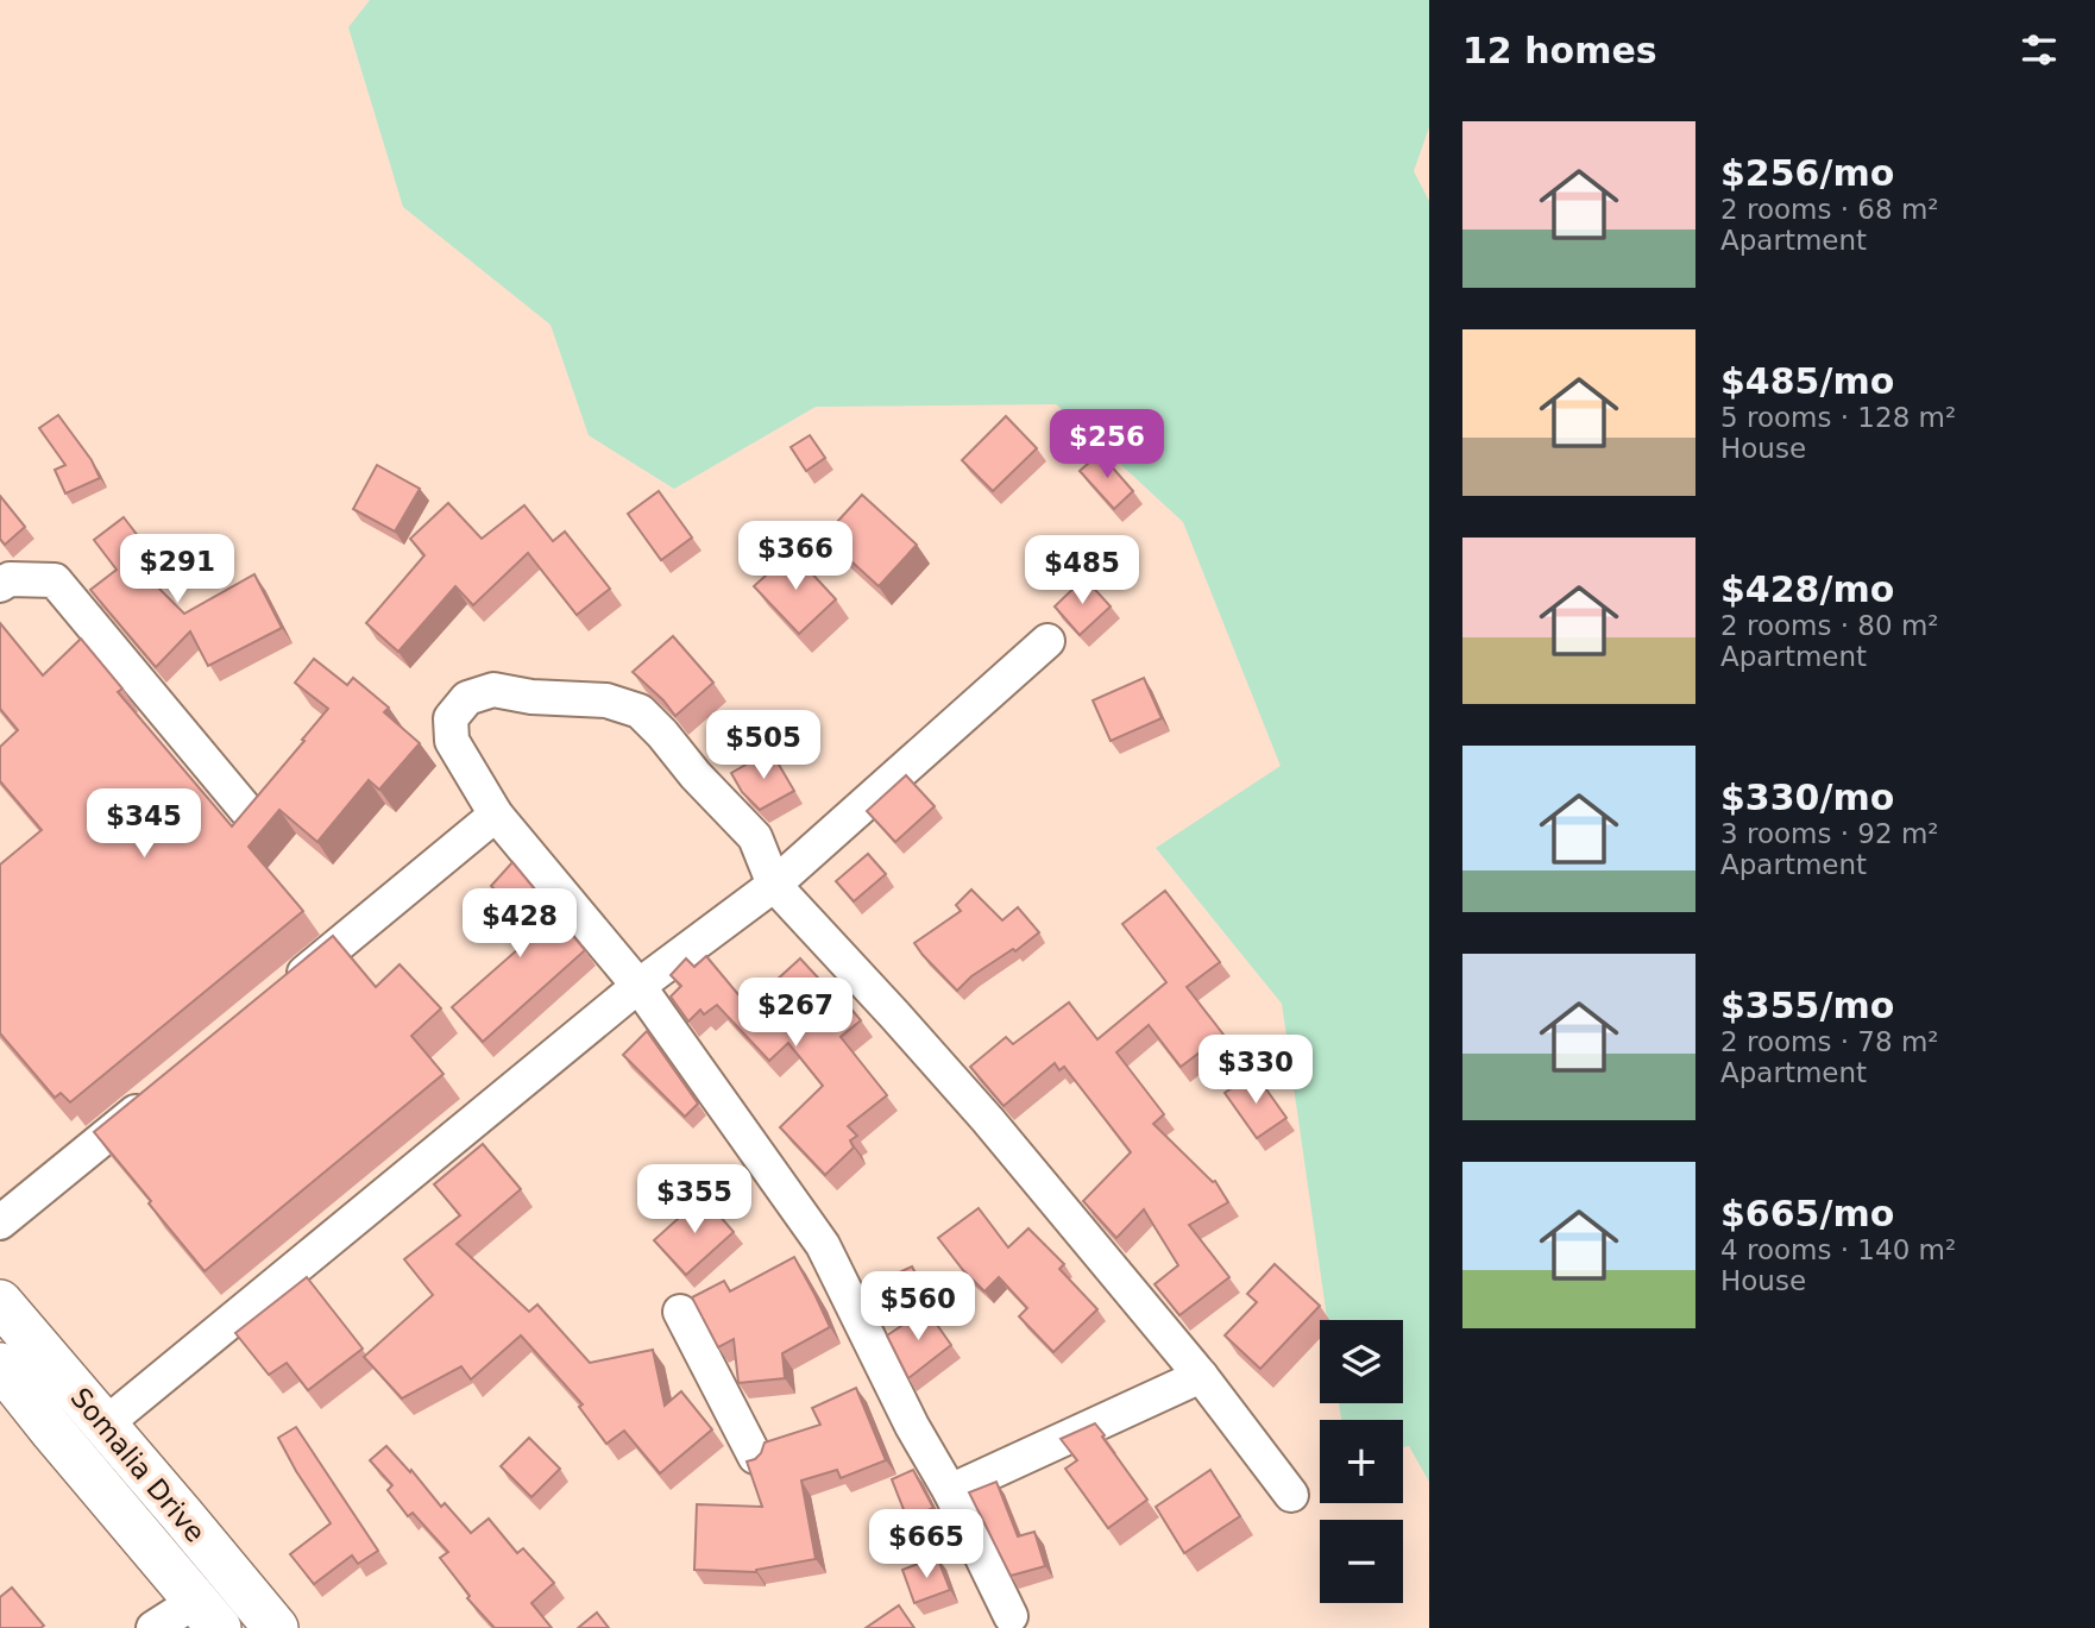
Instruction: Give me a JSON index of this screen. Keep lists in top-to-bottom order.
{
  "streets": {
    "main road": ["Somalia Drive"]
  },
  "page": {
    "heading": "12 homes",
    "list": [
      {
        "name": "$256/mo",
        "note": "2 rooms · 68 m² · Apartment"
      },
      {
        "name": "$485/mo",
        "note": "5 rooms · 128 m² · House"
      },
      {
        "name": "$428/mo",
        "note": "2 rooms · 80 m² · Apartment"
      },
      {
        "name": "$330/mo",
        "note": "3 rooms · 92 m² · Apartment"
      },
      {
        "name": "$355/mo",
        "note": "2 rooms · 78 m² · Apartment"
      },
      {
        "name": "$665/mo",
        "note": "4 rooms · 140 m² · House"
      }
    ],
    "price": [
      "$256",
      "$366",
      "$291",
      "$485",
      "$505",
      "$345",
      "$428",
      "$267",
      "$330",
      "$355",
      "$560",
      "$665"
    ],
    "map_buttons": ["+", "−"]
  }
}
